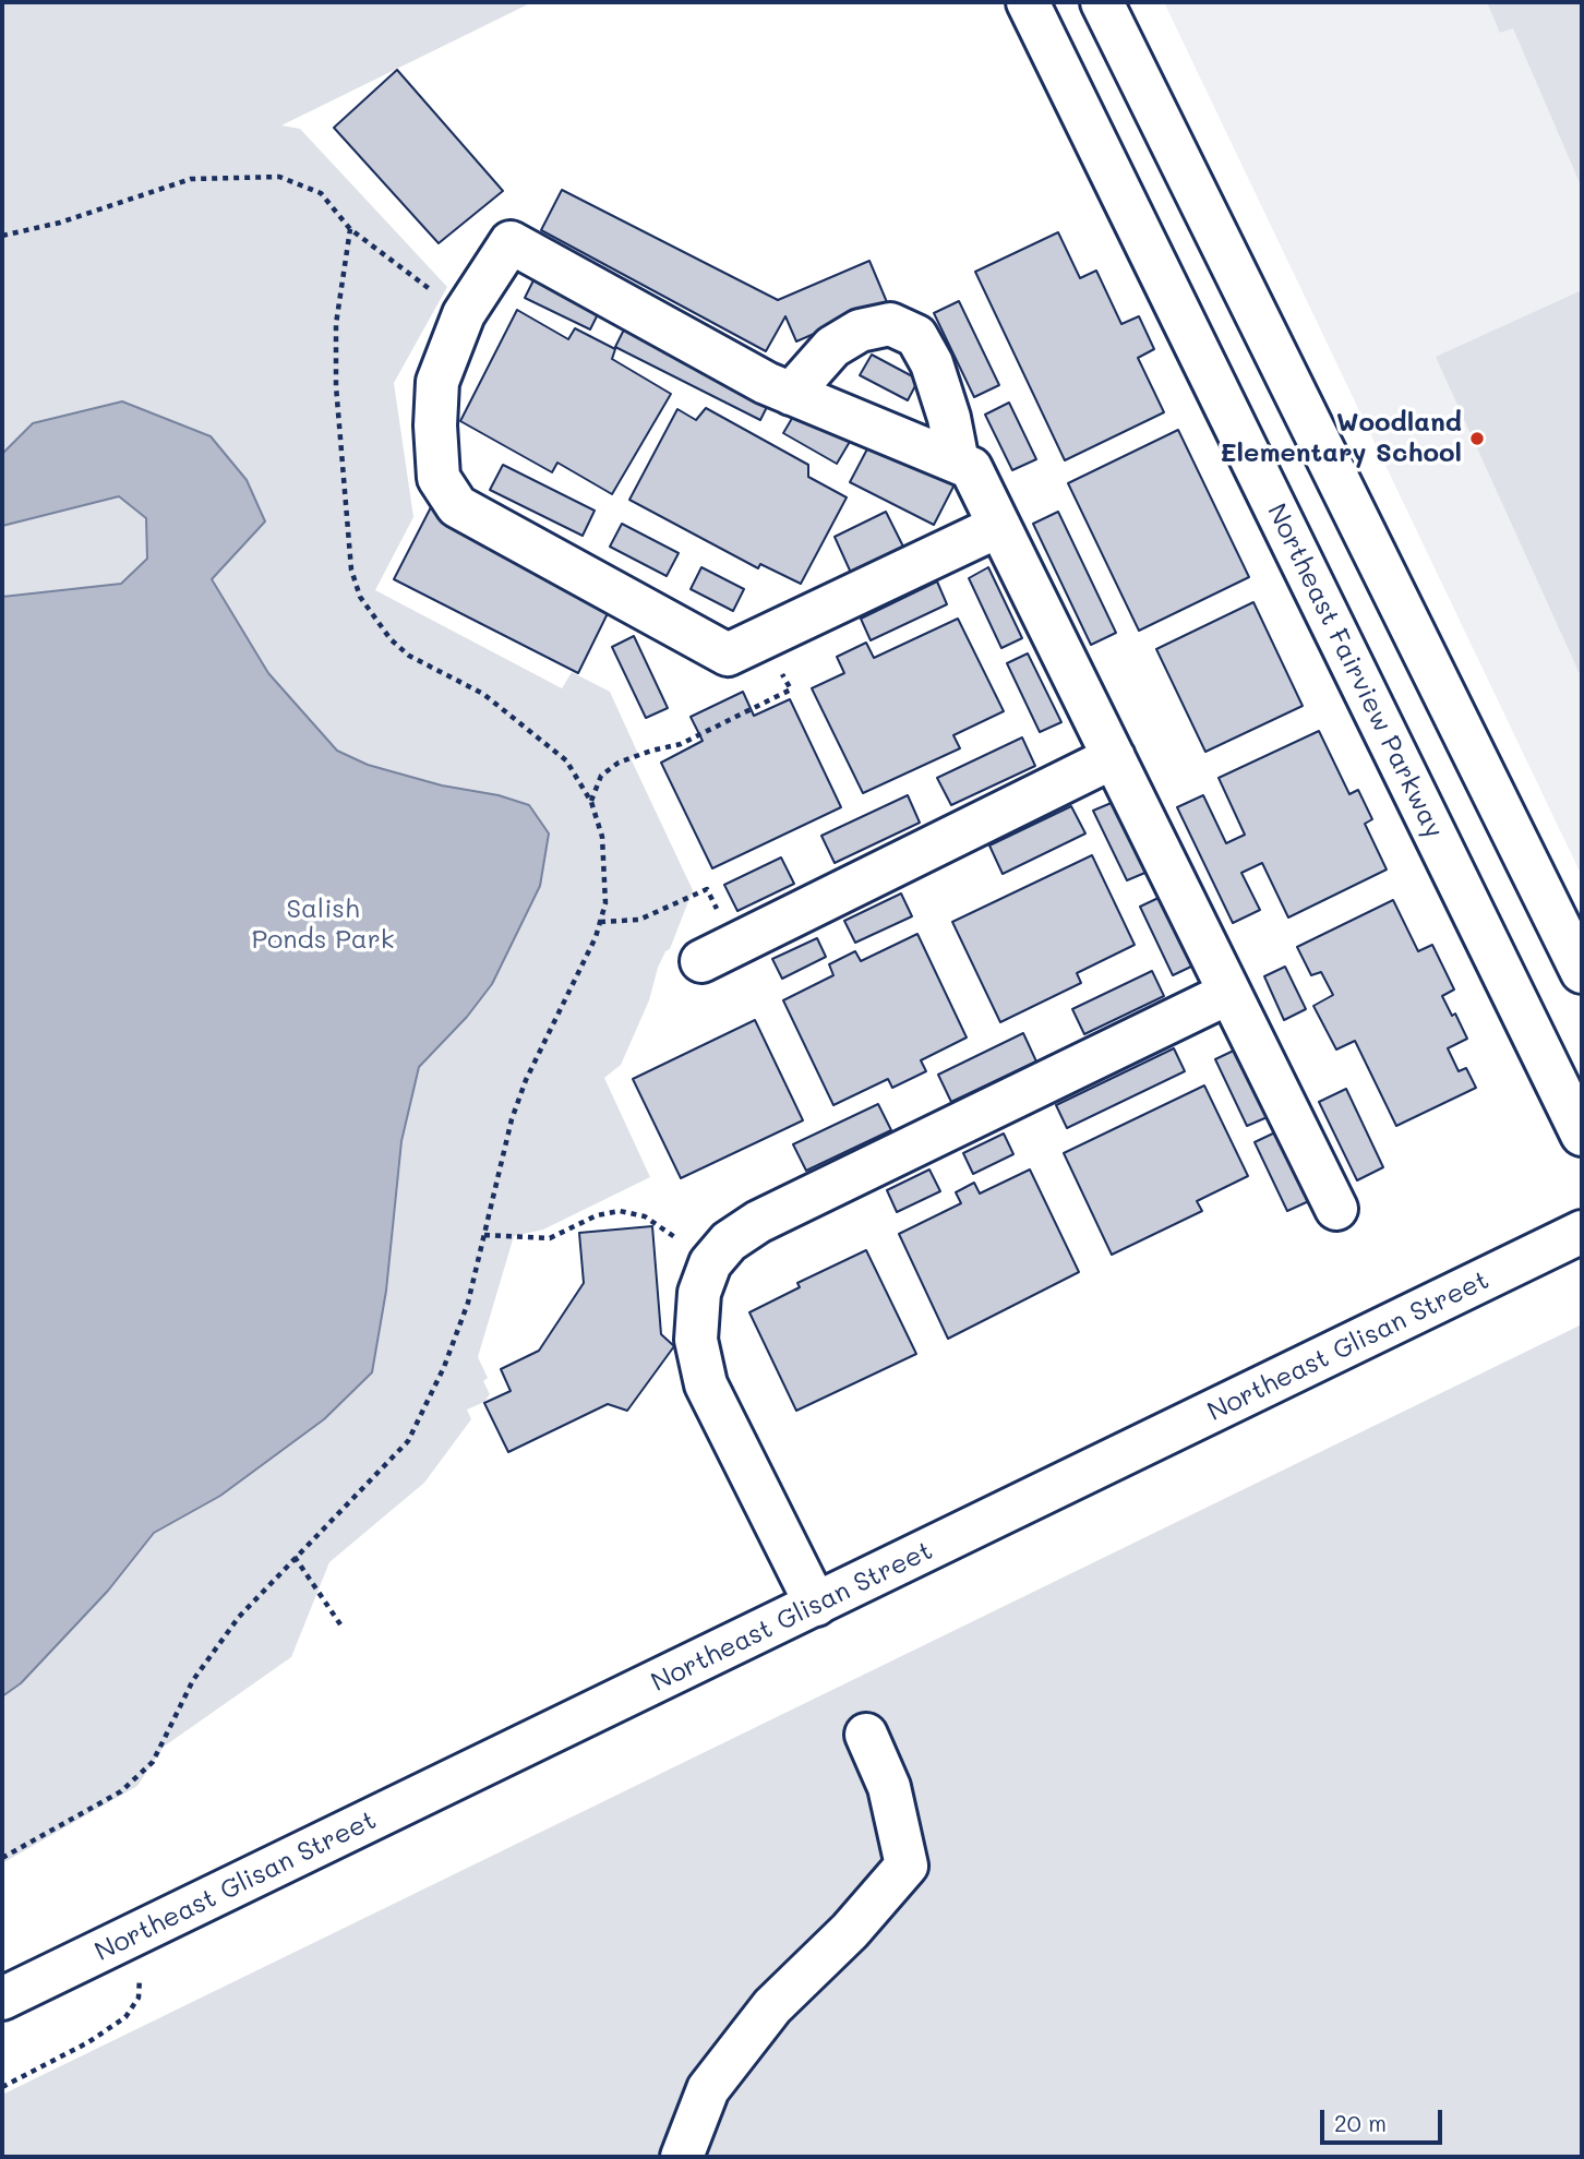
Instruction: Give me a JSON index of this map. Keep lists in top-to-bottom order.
{
  "streets": {
    "main road": ["Northeast Fairview Parkway", "Northeast Glisan Street"]
  },
  "parks": ["Salish Ponds Park"],
  "places": ["Woodland Elementary School"],
  "scale_bar": "20 m"
}
